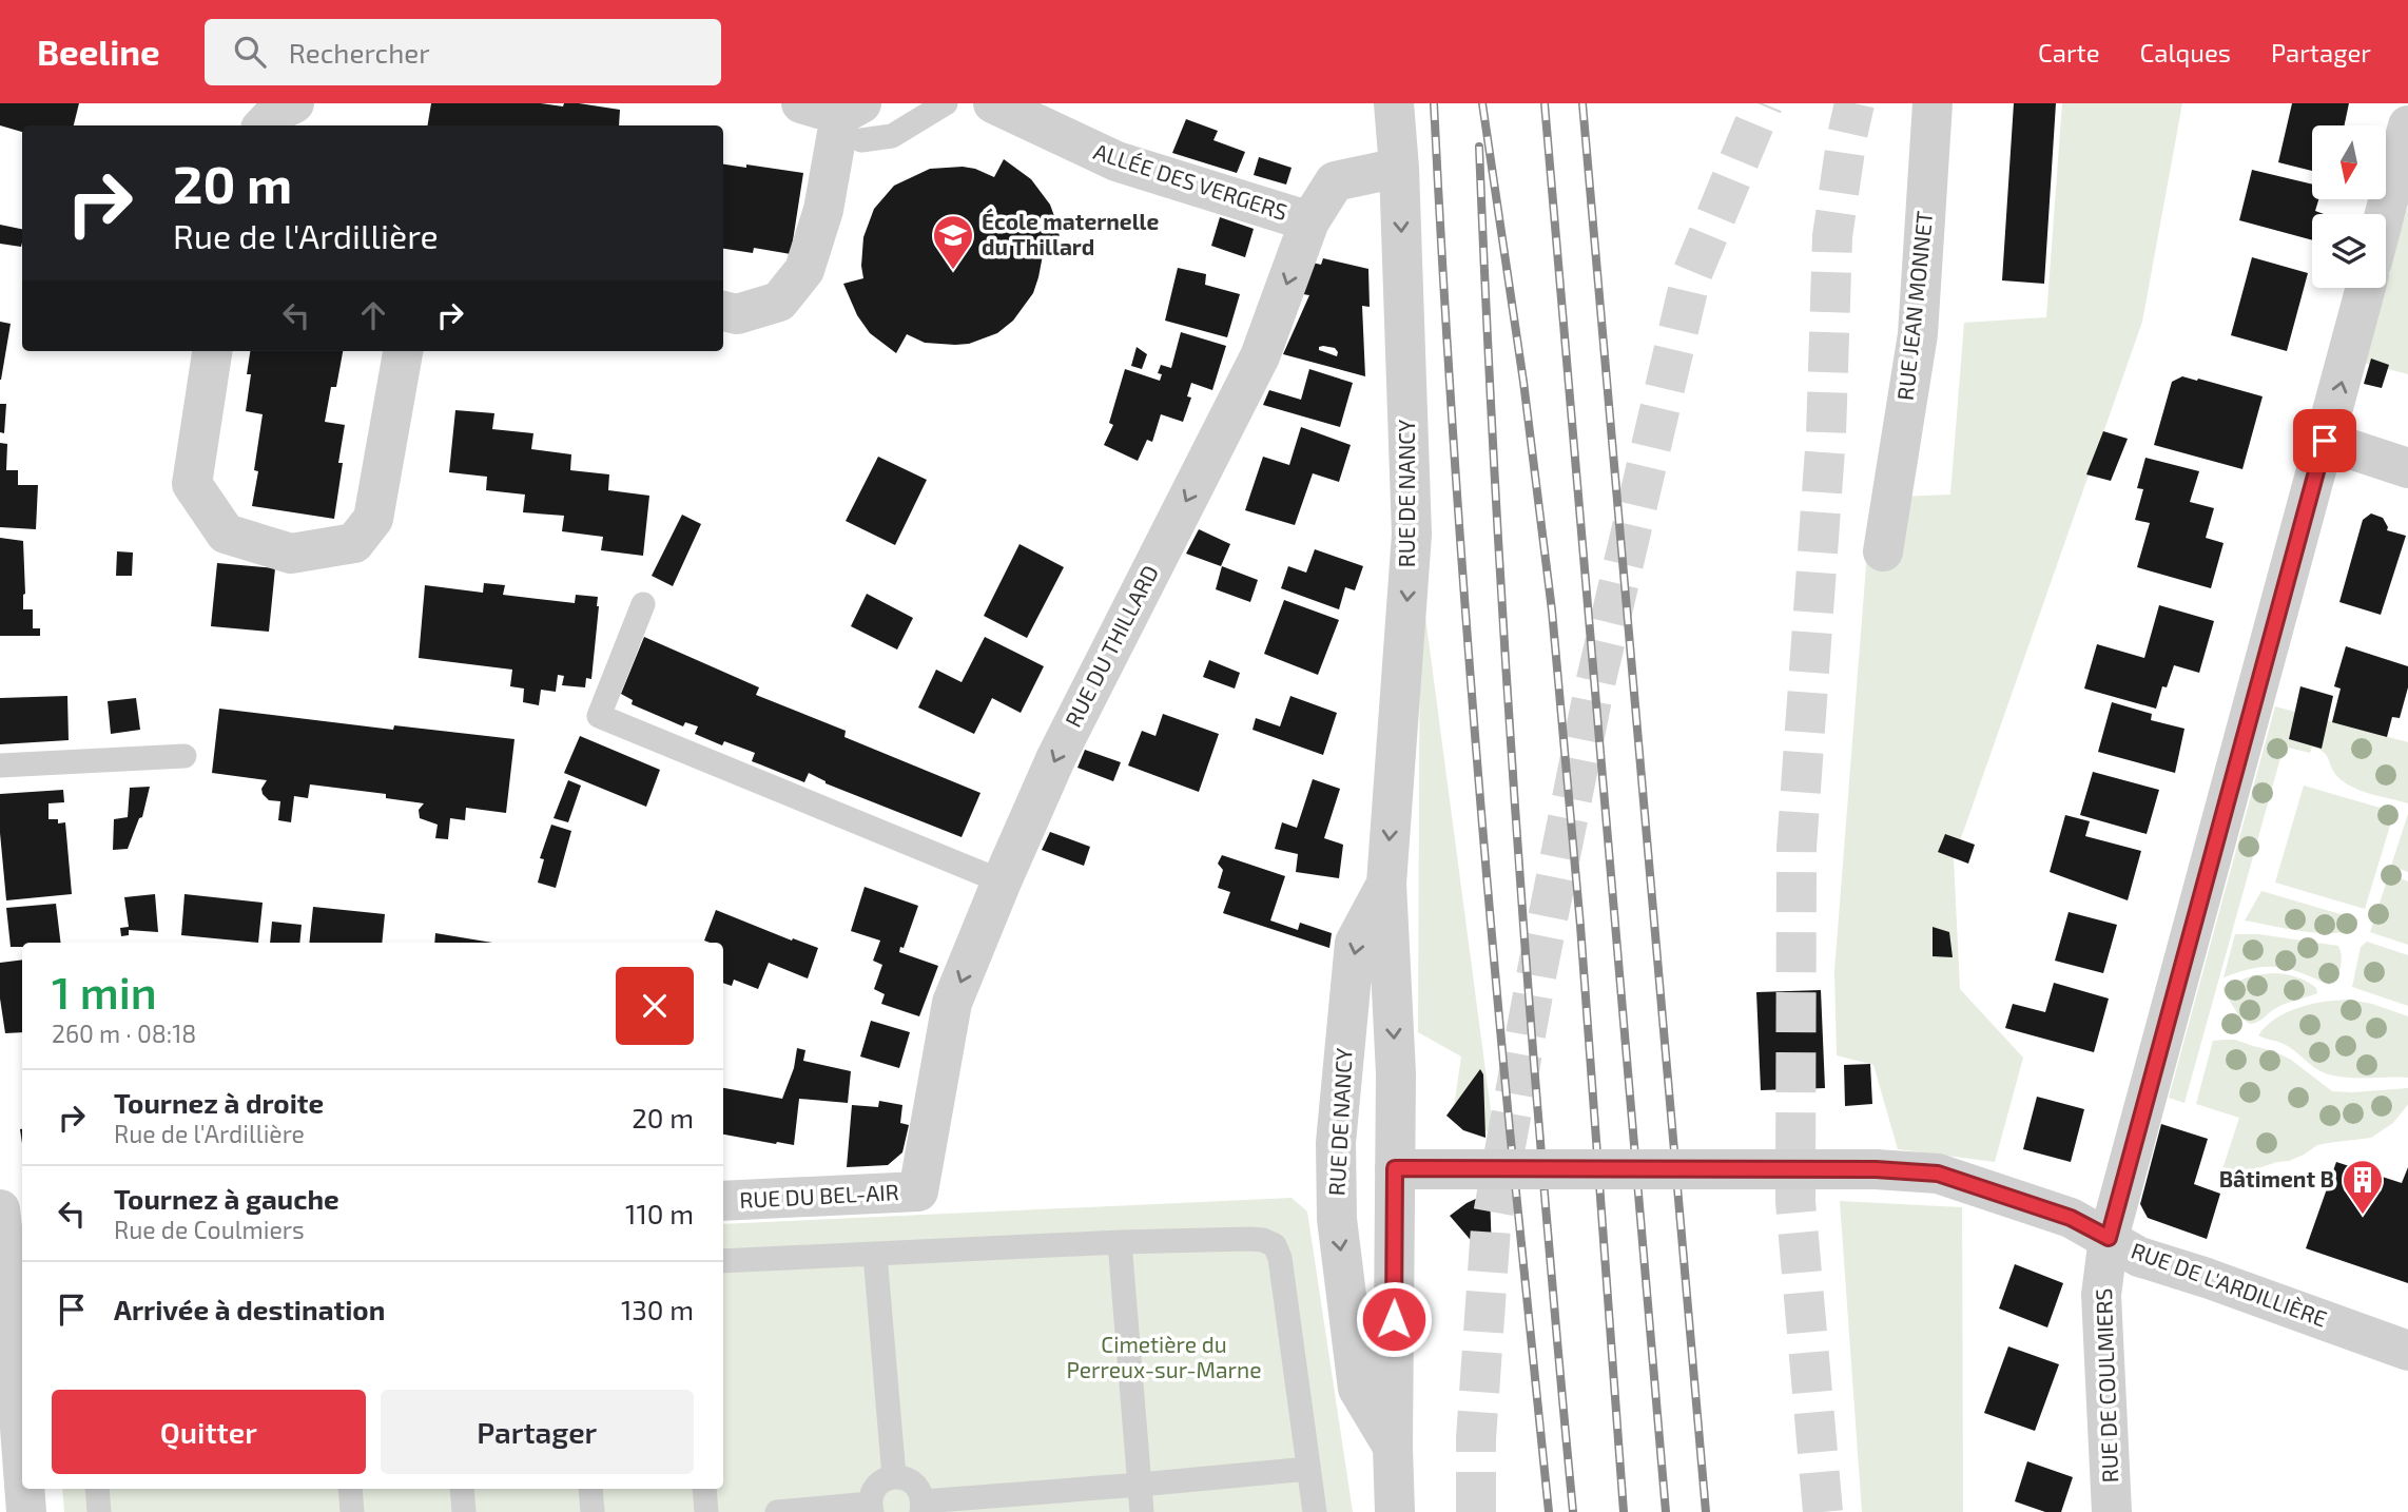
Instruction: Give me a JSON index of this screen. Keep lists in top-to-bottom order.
{
  "streets": {
    "street": [
      "ALLÉE DES VERGERS",
      "RUE JEAN MONNET",
      "RUE DE NANCY",
      "RUE DU THILLARD",
      "RUE DU BEL-AIR",
      "RUE DE L'ARDILLIÈRE",
      "RUE DE COULMIERS"
    ]
  },
  "crossings": [
    ["ALLÉE DES VERGERS", "RUE DU THILLARD"],
    ["RUE DE NANCY", "RUE DU THILLARD"],
    ["RUE DE NANCY", "RUE DE L'ARDILLIÈRE"],
    ["RUE DU THILLARD", "RUE DU BEL-AIR"],
    ["RUE DE L'ARDILLIÈRE", "RUE DE COULMIERS"]
  ],
  "one_way": ["RUE DE NANCY", "RUE DU THILLARD"],
  "parks": ["Cimetière du Perreux-sur-Marne"],
  "places": {
    "school or university": ["École maternelle du Thillard"],
    "building": ["Bâtiment B"]
  },
  "north": "bottom",
  "page": {
    "header": "Beeline",
    "search": "Rechercher",
    "nav": ["Carte", "Calques", "Partager"],
    "turn": ["20 m", "Rue de l'Ardillière"],
    "heading": ["1 min", "260 m · 08:18"],
    "list": [
      {
        "name": "Tournez à droite",
        "note": "Rue de l'Ardillière",
        "value": "20 m"
      },
      {
        "name": "Tournez à gauche",
        "note": "Rue de Coulmiers",
        "value": "110 m"
      },
      {
        "name": "Arrivée à destination",
        "value": "130 m"
      }
    ],
    "buttons": ["Quitter", "Partager"]
  }
}
